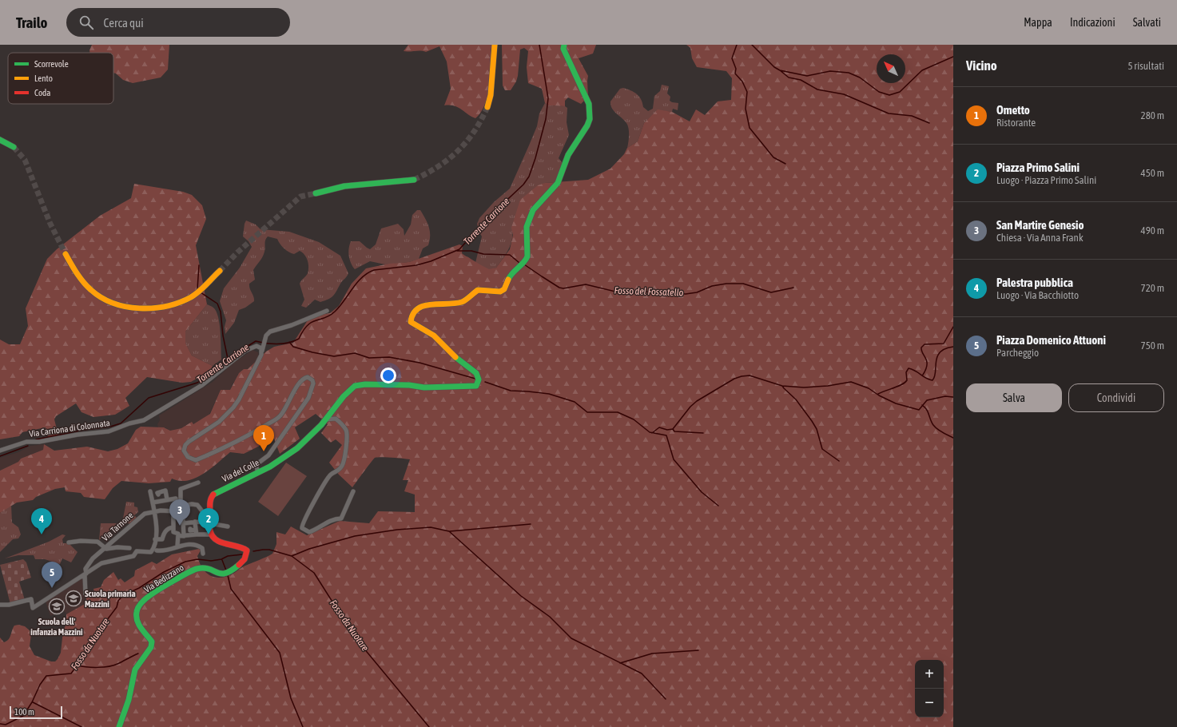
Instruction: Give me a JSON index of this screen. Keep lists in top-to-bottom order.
{
  "streets": {
    "street": [
      "Via Carriona di Colonnata",
      "Via del Colle",
      "Via Tarnone",
      "Via Bedizzano"
    ]
  },
  "water": ["Torrente Carrione", "Fosso del Fossatello", "Fosso da Nuotare"],
  "places": {
    "school or university": ["Scuola primaria Mazzini", "Scuola dell' infanzia Mazzini"]
  },
  "legend": ["Scorrevole", "Lento", "Coda"],
  "scale_bar": "100 m",
  "north": "top left",
  "page": {
    "header": "Trailo",
    "search": "Cerca qui",
    "nav": ["Mappa", "Indicazioni", "Salvati"],
    "heading": ["Vicino", "5 risultati"],
    "list": [
      {
        "mark": "1",
        "name": "Ometto",
        "note": "Ristorante",
        "value": "280 m"
      },
      {
        "mark": "2",
        "name": "Piazza Primo Salini",
        "note": "Luogo · Piazza Primo Salini",
        "value": "450 m"
      },
      {
        "mark": "3",
        "name": "San Martire Genesio",
        "note": "Chiesa · Via Anna Frank",
        "value": "490 m"
      },
      {
        "mark": "4",
        "name": "Palestra pubblica",
        "note": "Luogo · Via Bacchiotto",
        "value": "720 m"
      },
      {
        "mark": "5",
        "name": "Piazza Domenico Attuoni",
        "note": "Parcheggio",
        "value": "750 m"
      }
    ],
    "buttons": ["Salva", "Condividi"],
    "pins": [
      "1",
      "3",
      "2",
      "4",
      "5"
    ],
    "map_buttons": ["+", "−"],
    "scale": "100 m"
  }
}
